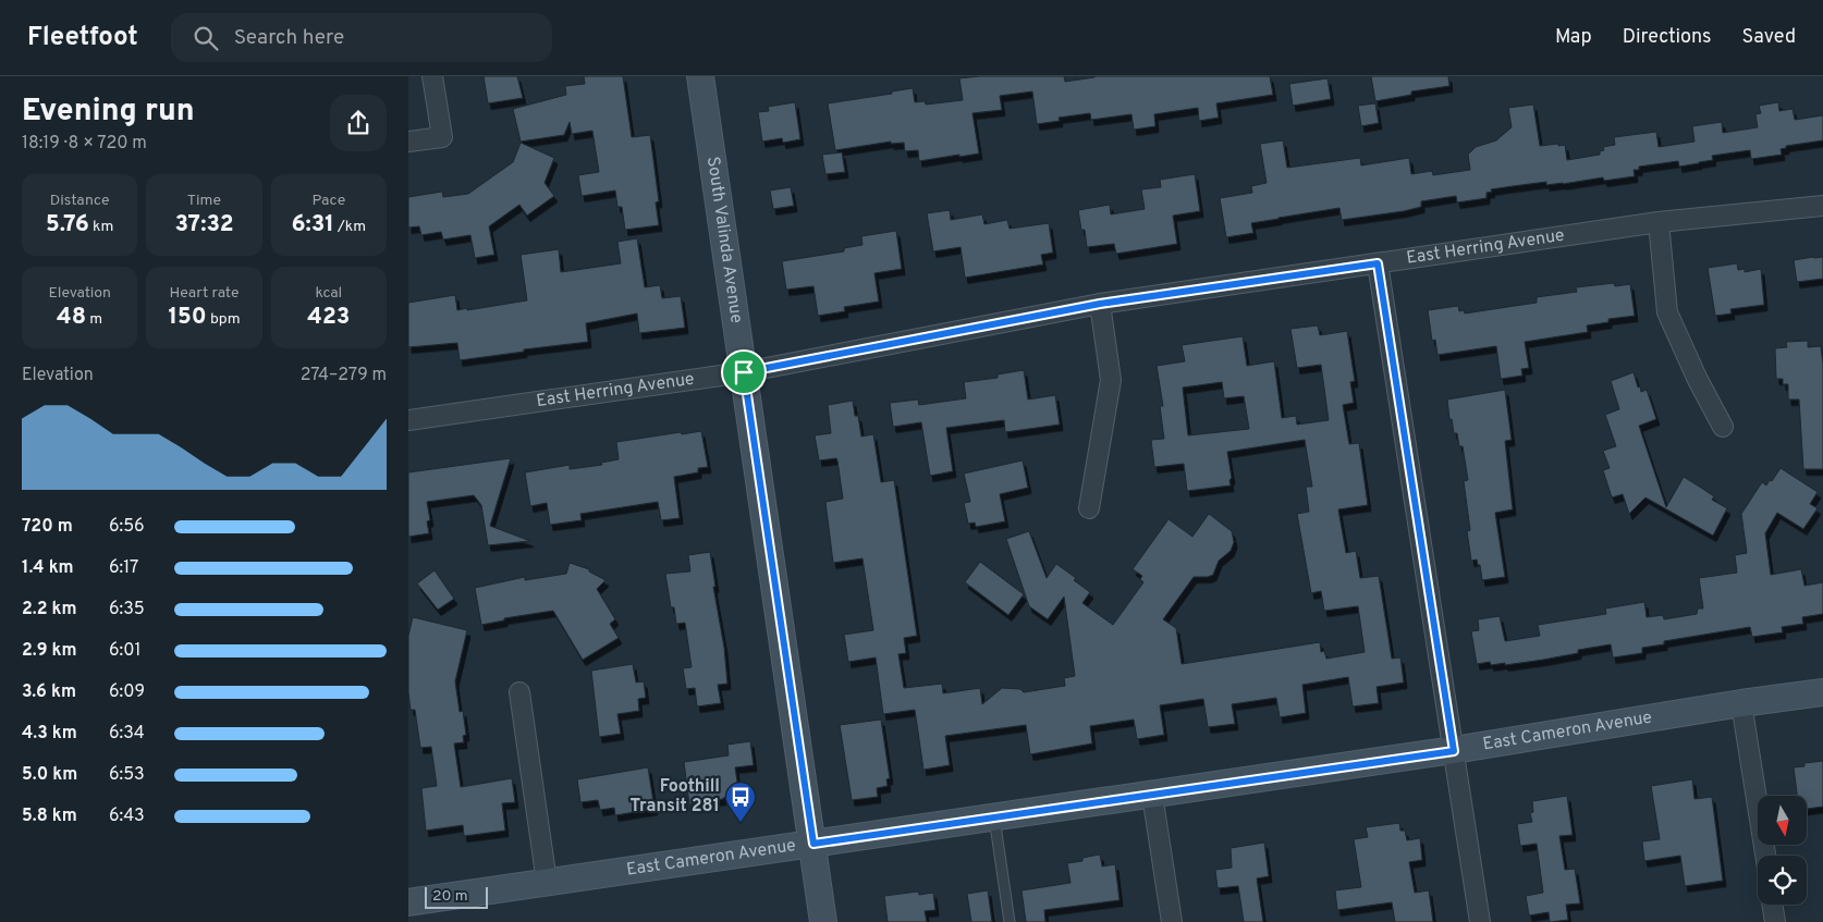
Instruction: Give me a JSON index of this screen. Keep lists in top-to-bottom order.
{
  "streets": {
    "main road": ["South Valinda Avenue", "East Cameron Avenue"],
    "street": ["East Herring Avenue"]
  },
  "crossings": [
    ["South Valinda Avenue", "East Herring Avenue"],
    ["South Valinda Avenue", "East Cameron Avenue"]
  ],
  "places": {
    "bus stop": ["Foothill Transit 281"]
  },
  "scale_bar": "20 m",
  "north": "bottom",
  "page": {
    "header": "Fleetfoot",
    "search": "Search here",
    "nav": ["Map", "Directions", "Saved"],
    "heading": ["Evening run", "18:19 · 8 × 720 m"],
    "stats": [
      ["Distance", "5.76 km"],
      ["Time", "37:32"],
      ["Pace", "6:31 /km"],
      ["Elevation", "48 m"],
      ["Heart rate", "150 bpm"],
      ["kcal", "423"]
    ],
    "chart": ["Elevation", "274–279 m"],
    "list": [
      {
        "name": "720 m",
        "note": "6:56"
      },
      {
        "name": "1.4 km",
        "note": "6:17"
      },
      {
        "name": "2.2 km",
        "note": "6:35"
      },
      {
        "name": "2.9 km",
        "note": "6:01"
      },
      {
        "name": "3.6 km",
        "note": "6:09"
      },
      {
        "name": "4.3 km",
        "note": "6:34"
      },
      {
        "name": "5.0 km",
        "note": "6:53"
      },
      {
        "name": "5.8 km",
        "note": "6:43"
      }
    ],
    "scale": "20 m"
  }
}
